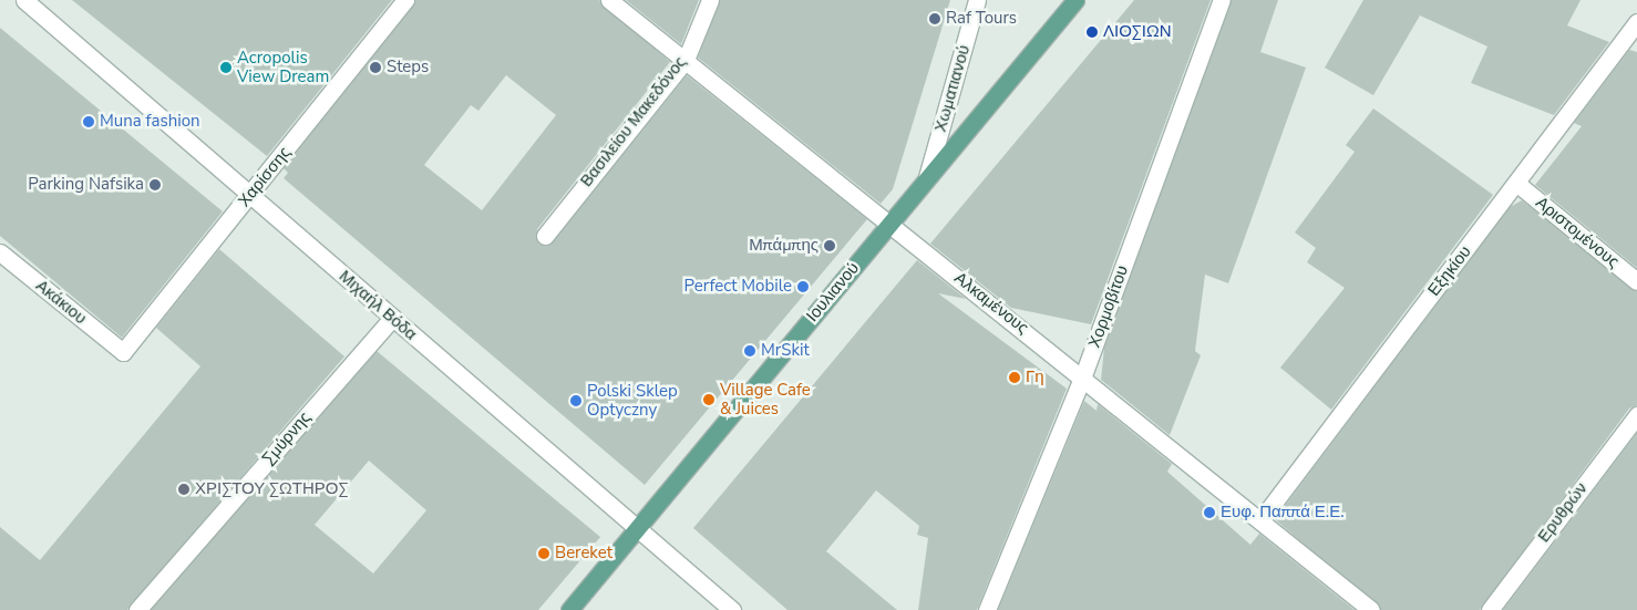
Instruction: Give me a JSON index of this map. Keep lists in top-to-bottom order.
{
  "streets": {
    "main road": ["Ιουλιανού"],
    "street": [
      "Χωματιανού",
      "Βασιλείου Μακεδόνος",
      "Χαρίσσης",
      "Αριστομένους",
      "Εξηκίου",
      "Ακάκιου",
      "Αλκαμένους",
      "Μιχαήλ Βόδα",
      "Χορμοβίτου",
      "Σμύρνης",
      "Ερυθρών"
    ]
  },
  "crossings": [
    ["Χωματιανού", "Ιουλιανού"],
    ["Βασιλείου Μακεδόνος", "Αλκαμένους"],
    ["Χαρίσσης", "Ακάκιου"],
    ["Χαρίσσης", "Μιχαήλ Βόδα"],
    ["Αριστομένους", "Εξηκίου"],
    ["Εξηκίου", "Αλκαμένους"],
    ["Ιουλιανού", "Αλκαμένους"],
    ["Ιουλιανού", "Μιχαήλ Βόδα"],
    ["Αλκαμένους", "Χορμοβίτου"],
    ["Μιχαήλ Βόδα", "Σμύρνης"]
  ],
  "places": [
    "Raf Tours",
    "ΛΙΟΣΙΩΝ",
    "Acropolis View Dream",
    "Steps",
    "Muna fashion",
    "Parking Nafsika",
    "Μπάμπης",
    "Perfect Mobile",
    "MrSkit",
    "Γη",
    "Village Cafe & Juices",
    "Polski Sklep Optyczny",
    "ΧΡΙΣΤΟΥ ΣΩΤΗΡΟΣ",
    "Ευφ. Παππά Ε.Ε.",
    "Bereket"
  ]
}
